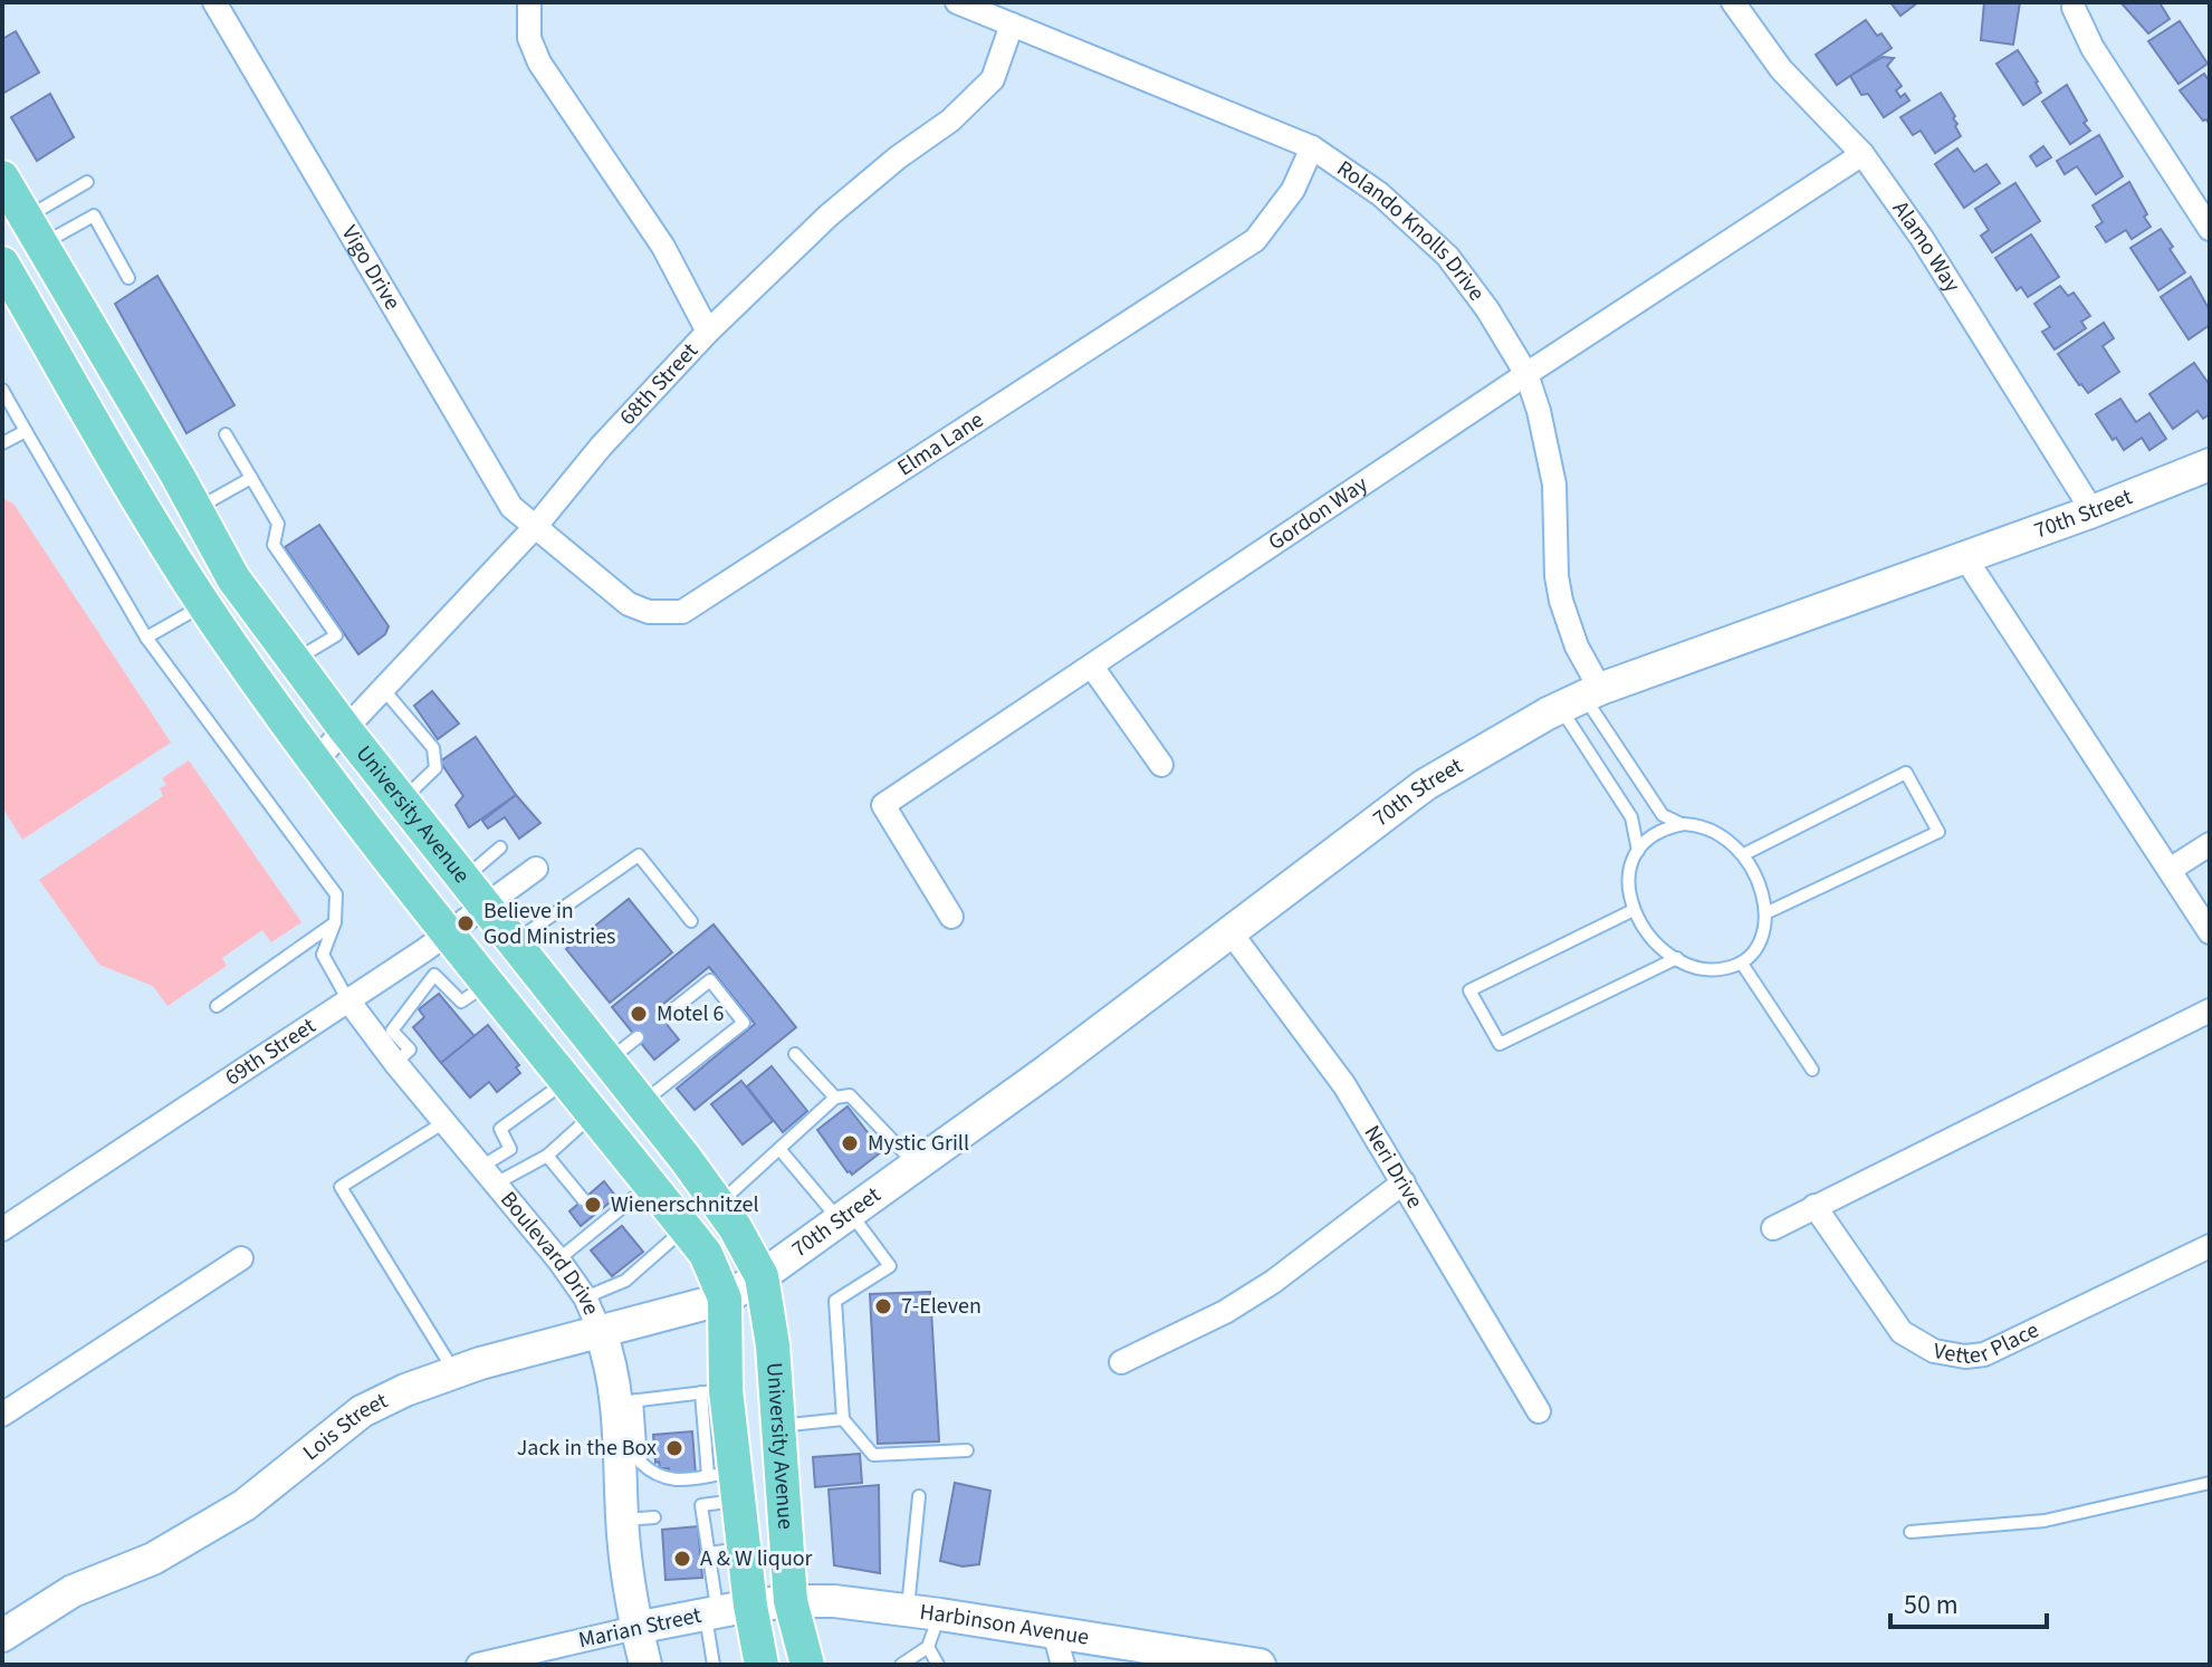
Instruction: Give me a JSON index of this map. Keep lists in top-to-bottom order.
{
  "streets": {
    "main road": ["University Avenue"],
    "street": [
      "Rolando Knolls Drive",
      "Alamo Way",
      "Vigo Drive",
      "68th Street",
      "Elma Lane",
      "70th Street",
      "Gordon Way",
      "69th Street",
      "Neri Drive",
      "Boulevard Drive",
      "Vetter Place",
      "Lois Street",
      "Harbinson Avenue",
      "Marian Street"
    ]
  },
  "crossings": [
    ["Rolando Knolls Drive", "68th Street"],
    ["Rolando Knolls Drive", "Elma Lane"],
    ["Rolando Knolls Drive", "70th Street"],
    ["Rolando Knolls Drive", "Gordon Way"],
    ["Alamo Way", "70th Street"],
    ["Alamo Way", "Gordon Way"],
    ["Vigo Drive", "68th Street"],
    ["Vigo Drive", "Elma Lane"],
    ["68th Street", "Elma Lane"],
    ["68th Street", "University Avenue"],
    ["70th Street", "University Avenue"],
    ["70th Street", "Neri Drive"],
    ["70th Street", "Lois Street"],
    ["University Avenue", "69th Street"],
    ["University Avenue", "Lois Street"],
    ["University Avenue", "Harbinson Avenue"],
    ["University Avenue", "Marian Street"],
    ["69th Street", "Boulevard Drive"],
    ["Boulevard Drive", "Lois Street"],
    ["Boulevard Drive", "Marian Street"],
    ["Harbinson Avenue", "Marian Street"]
  ],
  "places": [
    "Believe in God Ministries",
    "Motel 6",
    "Mystic Grill",
    "Wienerschnitzel",
    "7-Eleven",
    "Jack in the Box",
    "A & W liquor"
  ],
  "scale_bar": "50 m"
}
